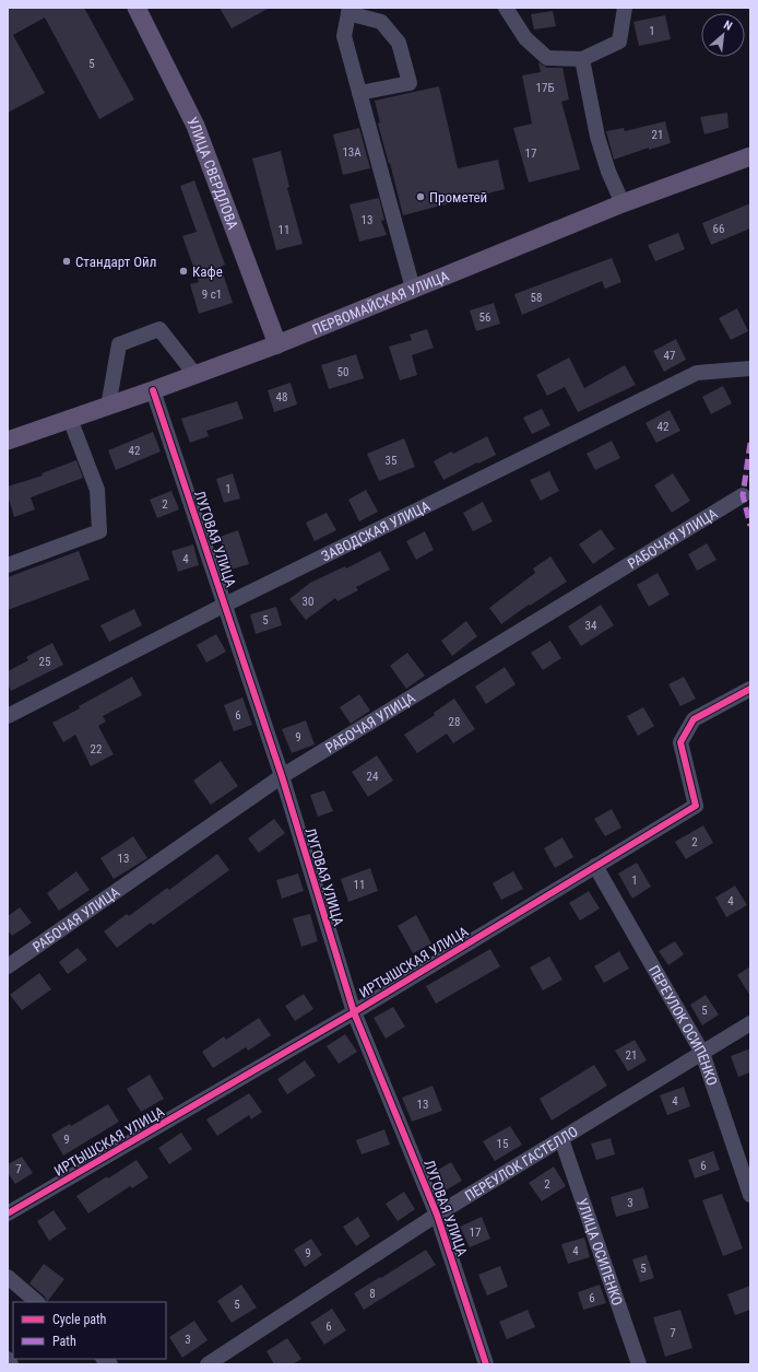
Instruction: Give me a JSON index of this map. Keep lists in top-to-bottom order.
{
  "streets": {
    "main road": ["УЛИЦА СВЕРДЛОВА", "ПЕРВОМАЙСКАЯ УЛИЦА"],
    "street": [
      "ЗАВОДСКАЯ УЛИЦА",
      "ЛУГОВАЯ УЛИЦА",
      "РАБОЧАЯ УЛИЦА",
      "ИРТЫШСКАЯ УЛИЦА",
      "ПЕРЕУЛОК ОСИПЕНКО",
      "ПЕРЕУЛОК ГАСТЕЛЛО",
      "УЛИЦА ОСИПЕНКО"
    ]
  },
  "crossings": [
    ["УЛИЦА СВЕРДЛОВА", "ПЕРВОМАЙСКАЯ УЛИЦА"],
    ["ПЕРВОМАЙСКАЯ УЛИЦА", "ЛУГОВАЯ УЛИЦА"],
    ["ЗАВОДСКАЯ УЛИЦА", "ЛУГОВАЯ УЛИЦА"],
    ["ЛУГОВАЯ УЛИЦА", "РАБОЧАЯ УЛИЦА"],
    ["ЛУГОВАЯ УЛИЦА", "ИРТЫШСКАЯ УЛИЦА"],
    ["ЛУГОВАЯ УЛИЦА", "ПЕРЕУЛОК ГАСТЕЛЛО"],
    ["ИРТЫШСКАЯ УЛИЦА", "ПЕРЕУЛОК ОСИПЕНКО"],
    ["ПЕРЕУЛОК ОСИПЕНКО", "ПЕРЕУЛОК ГАСТЕЛЛО"],
    ["ПЕРЕУЛОК ГАСТЕЛЛО", "УЛИЦА ОСИПЕНКО"]
  ],
  "places": ["Прометей", "Стандарт Ойл", "Кафе"],
  "house_numbers": [
    "1",
    "5",
    "17Б",
    "21",
    "13А",
    "17",
    "13",
    "66",
    "11",
    "9 с1",
    "58",
    "56",
    "47",
    "50",
    "48",
    "42",
    "42",
    "35",
    "1",
    "2",
    "4",
    "30",
    "5",
    "34",
    "25",
    "6",
    "28",
    "9",
    "22",
    "24",
    "2",
    "13",
    "1",
    "11",
    "4",
    "5",
    "21",
    "4",
    "13",
    "9",
    "15",
    "6",
    "7",
    "2",
    "3",
    "17",
    "4",
    "9",
    "5",
    "8",
    "6",
    "5",
    "6",
    "7",
    "3"
  ],
  "legend": ["Cycle path", "Path"],
  "north": "top right"
}
